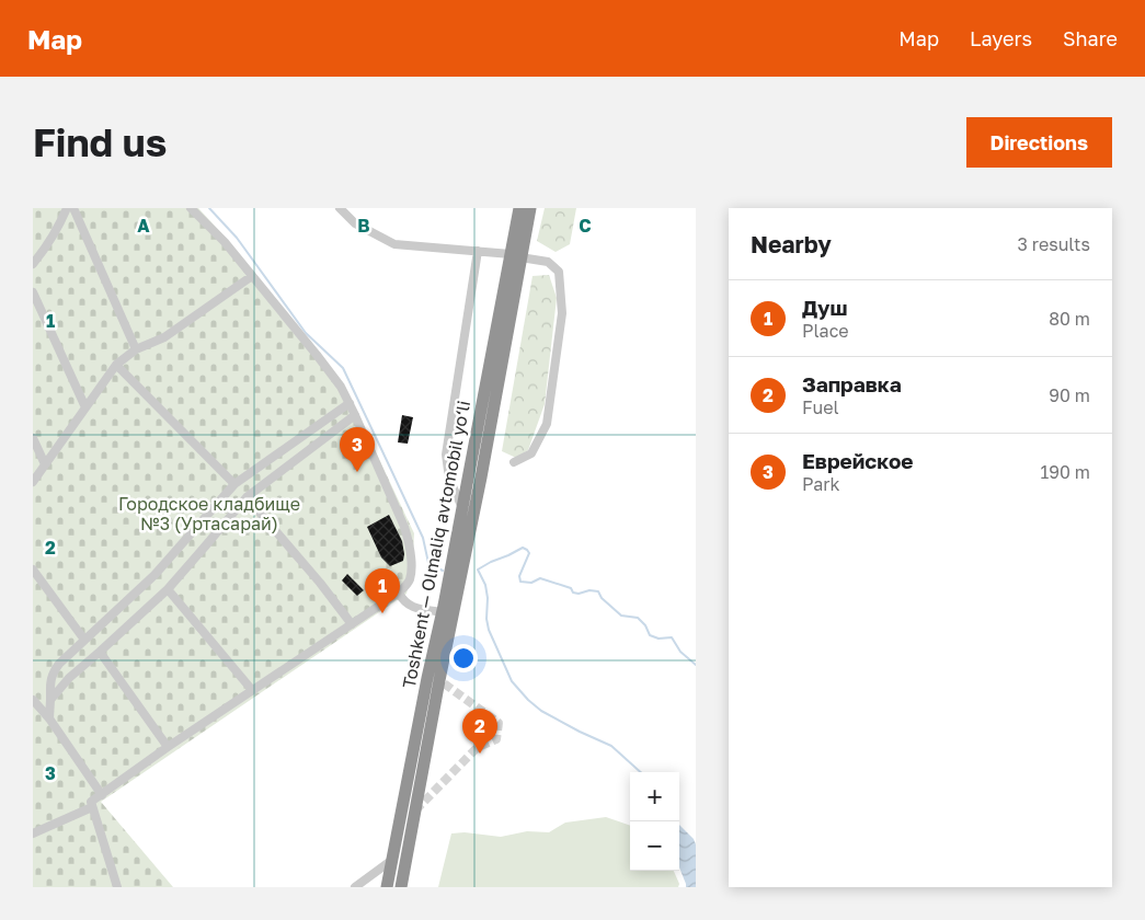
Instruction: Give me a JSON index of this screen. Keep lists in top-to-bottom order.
{
  "streets": {
    "highway": ["Toshkent — Olmaliq avtomobil yo‘li"]
  },
  "parks": ["Городское кладбище №3 (Уртасарай)"],
  "page": {
    "header": "Map",
    "nav": ["Map", "Layers", "Share"],
    "buttons": "Directions",
    "title": "Find us",
    "heading": ["Nearby", "3 results"],
    "list": [
      {
        "mark": "1",
        "name": "Душ",
        "note": "Place",
        "value": "80 m"
      },
      {
        "mark": "2",
        "name": "Заправка",
        "note": "Fuel",
        "value": "90 m"
      },
      {
        "mark": "3",
        "name": "Еврейское",
        "note": "Park",
        "value": "190 m"
      }
    ],
    "pins": ["3", "1", "2"],
    "map_buttons": ["+", "−"]
  },
  "grid": {
    "columns": ["A", "B", "C"],
    "rows": ["1", "2", "3"]
  }
}
